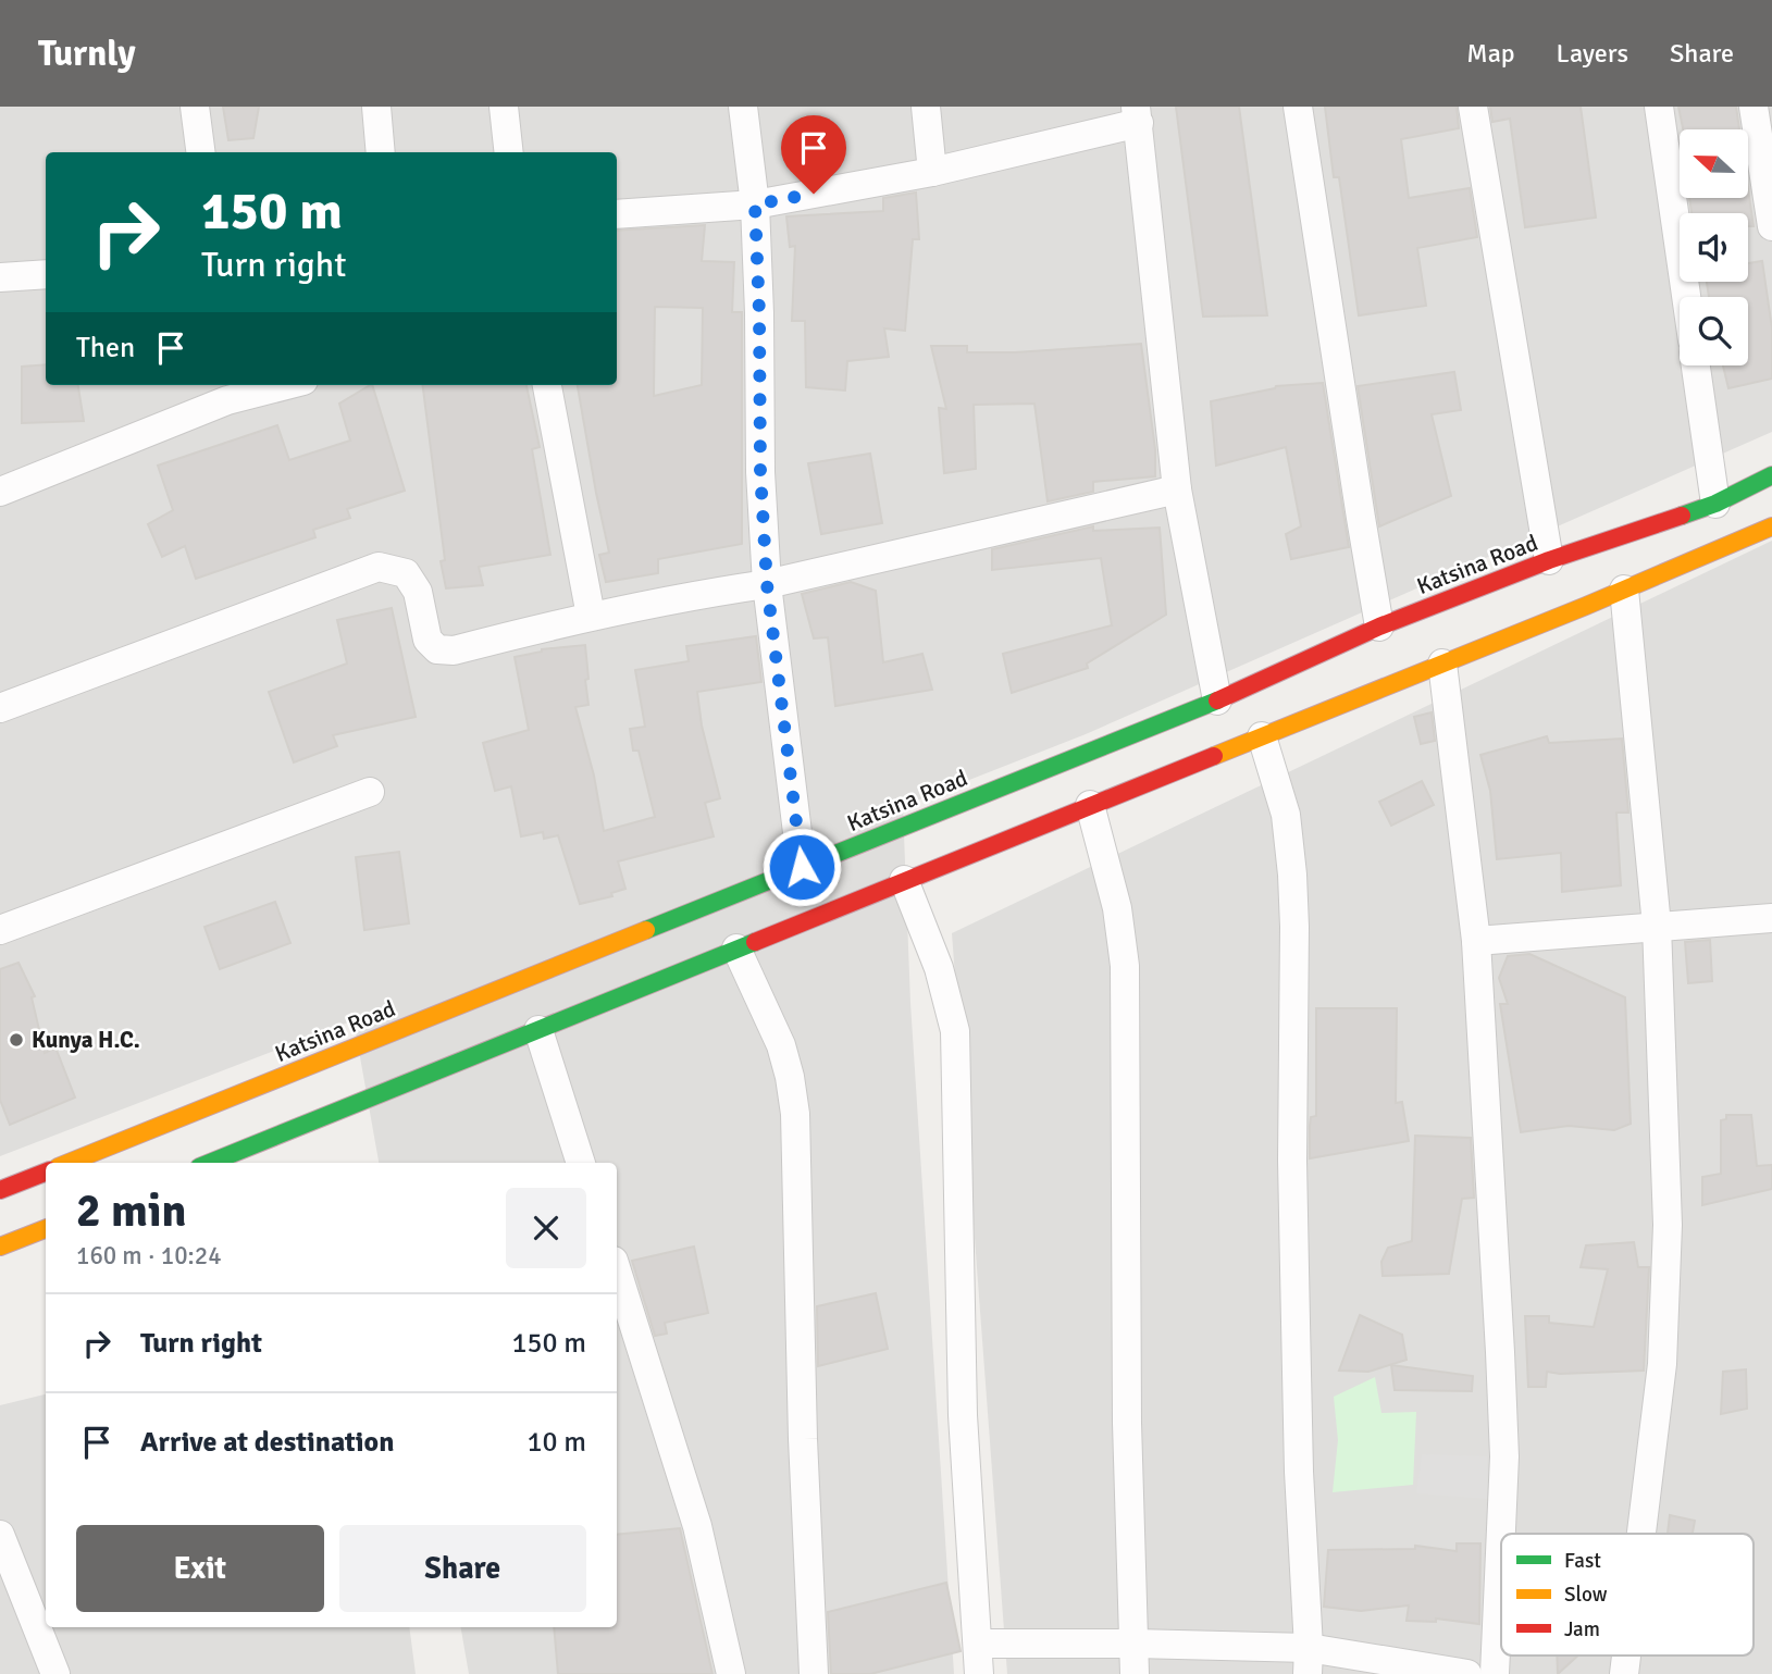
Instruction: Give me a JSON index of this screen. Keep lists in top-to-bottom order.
{
  "streets": {
    "highway": ["Katsina Road"]
  },
  "places": ["Kunya H.C."],
  "legend": ["Fast", "Slow", "Jam"],
  "north": "left",
  "page": {
    "header": "Turnly",
    "nav": ["Map", "Layers", "Share"],
    "turn": ["150 m", "Turn right"],
    "then": "Then",
    "heading": ["2 min", "160 m · 10:24"],
    "list": [
      {
        "name": "Turn right",
        "value": "150 m"
      },
      {
        "name": "Arrive at destination",
        "value": "10 m"
      }
    ],
    "buttons": ["Exit", "Share"]
  }
}
